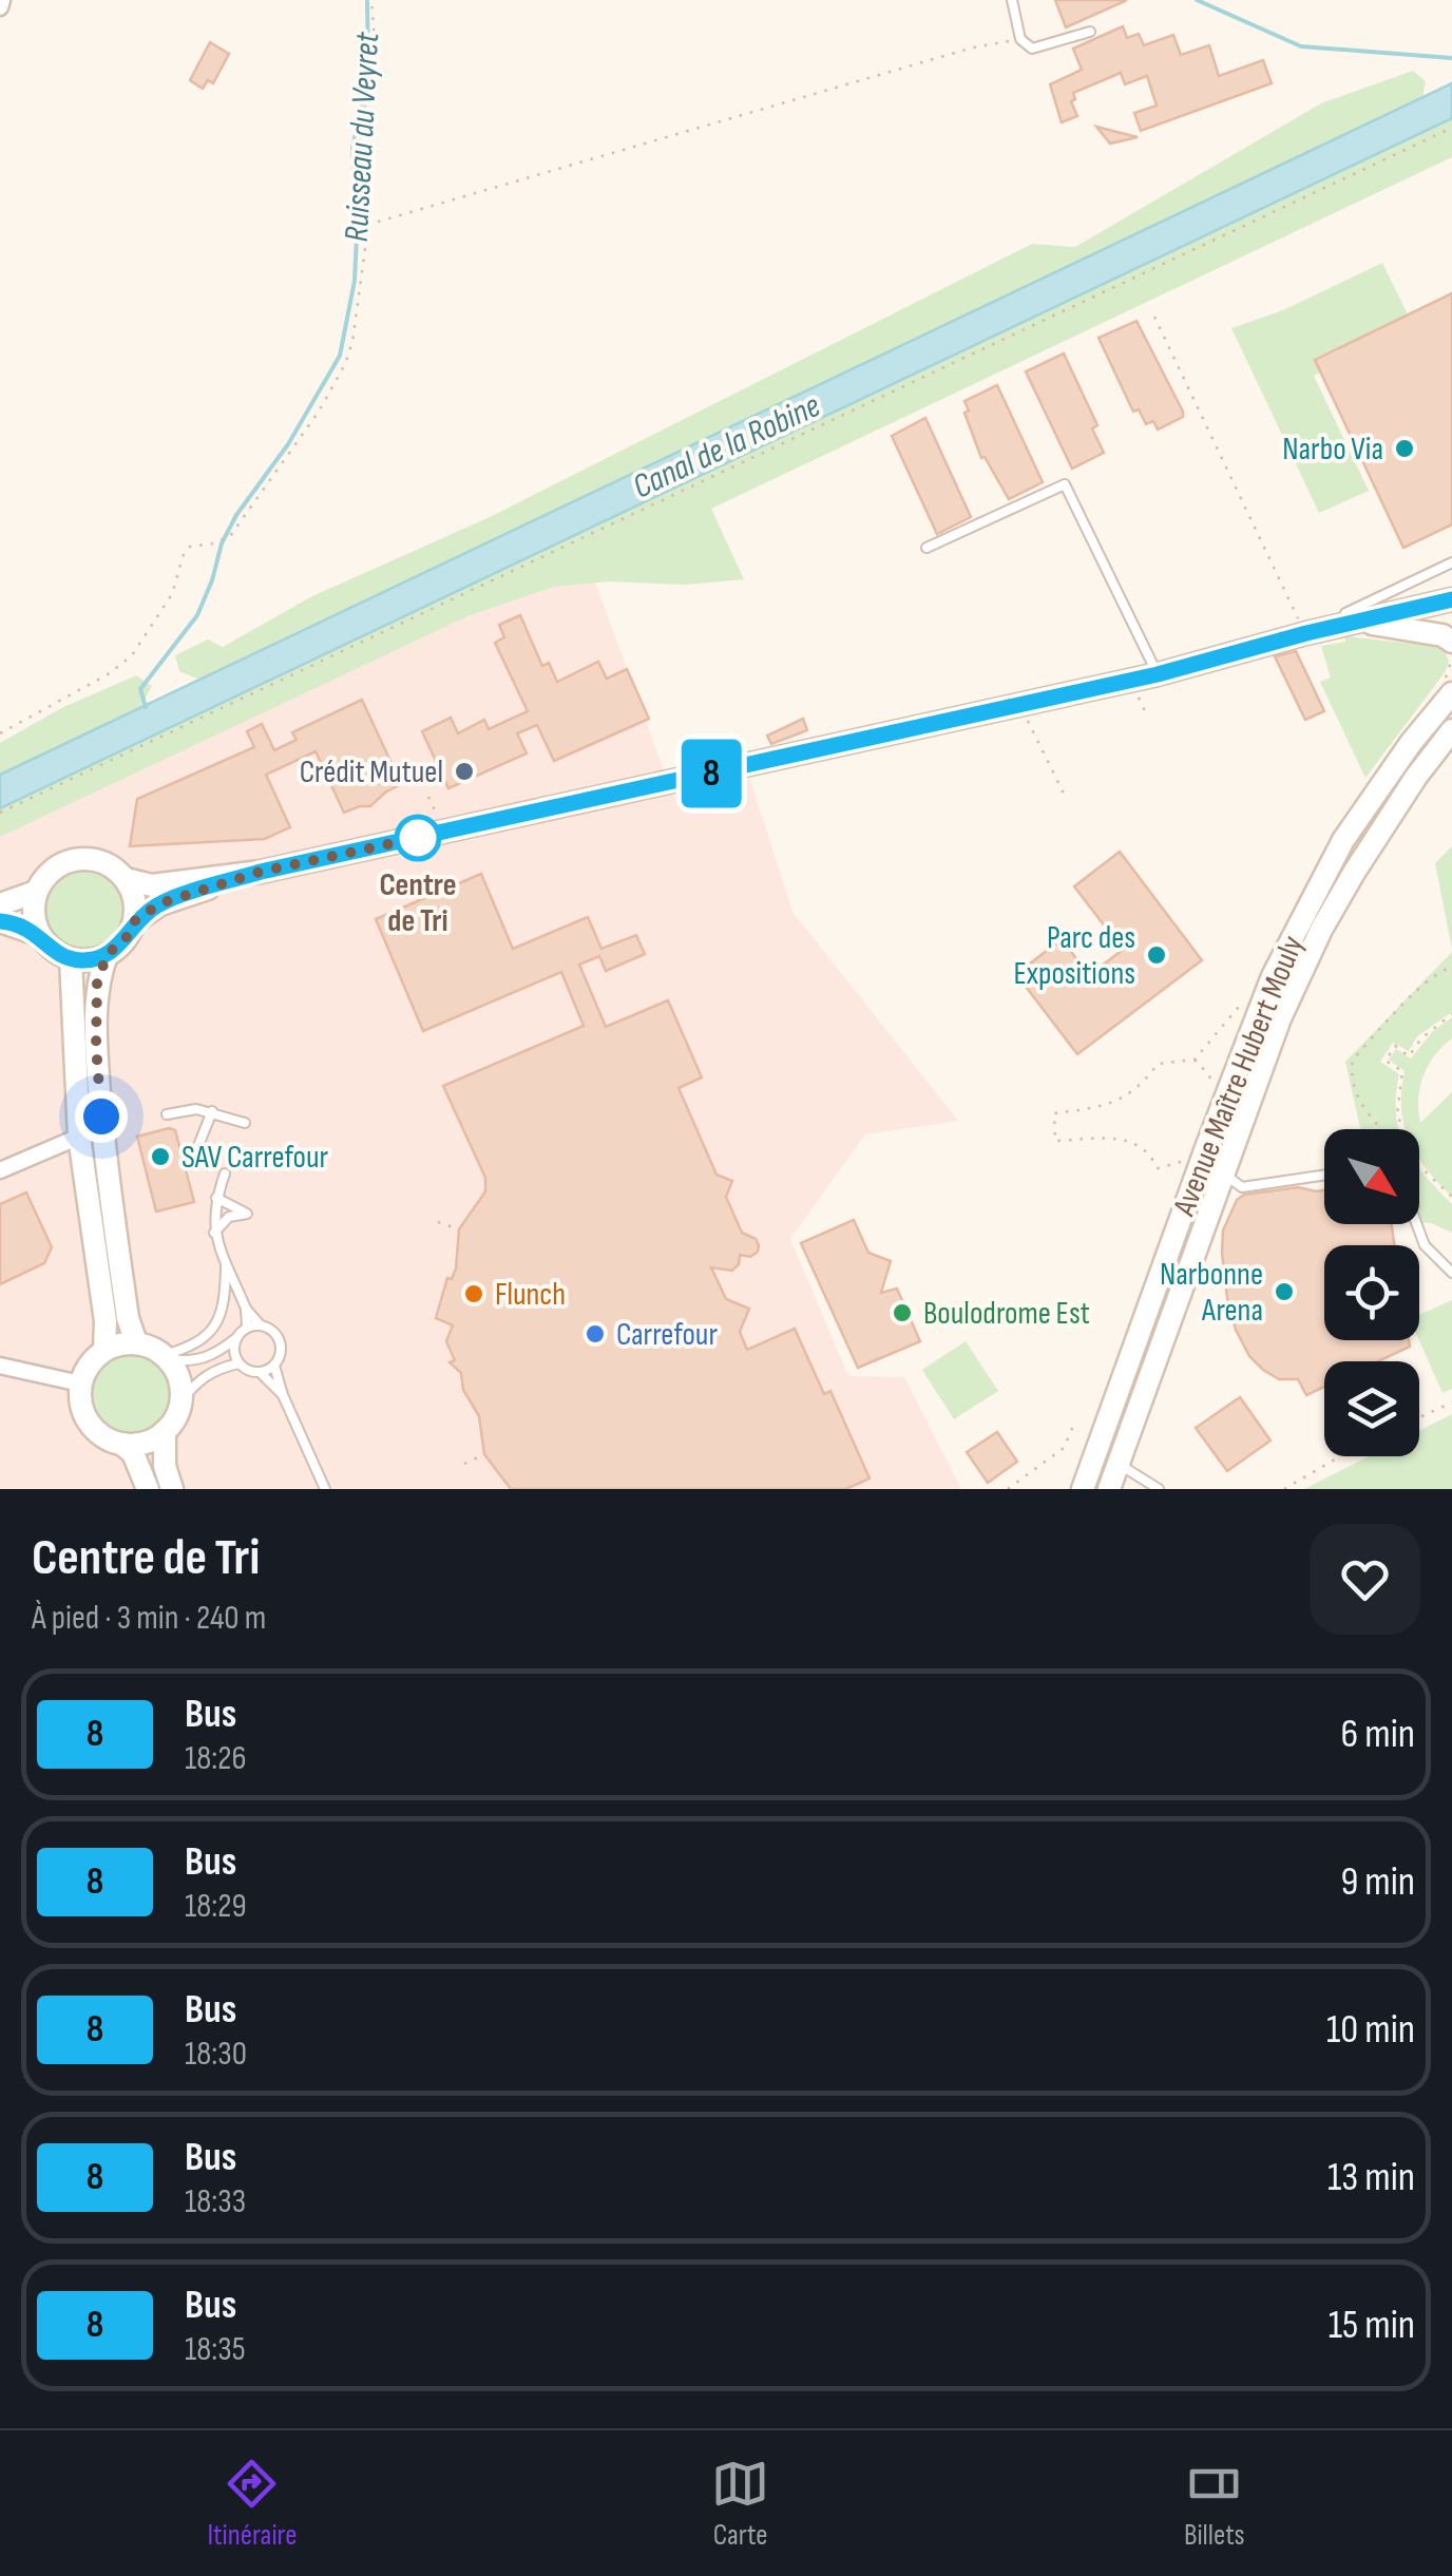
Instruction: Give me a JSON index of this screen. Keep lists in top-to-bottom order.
{
  "streets": {
    "street": ["Avenue Maître Hubert Mouly"]
  },
  "water": ["Ruisseau du Veyret", "Canal de la Robine"],
  "places": [
    "Narbo Via",
    "Crédit Mutuel",
    "Centre de Tri",
    "Parc des Expositions",
    "SAV Carrefour",
    "Narbonne Arena",
    "Flunch",
    "Boulodrome Est",
    "Carrefour"
  ],
  "lines": ["bus line 8"],
  "north": "bottom right",
  "page": {
    "on_map": "8",
    "heading": ["Centre de Tri", "À pied · 3 min · 240 m"],
    "list": [
      {
        "mark": "8",
        "name": "Bus",
        "note": "18:26",
        "value": "6 min"
      },
      {
        "mark": "8",
        "name": "Bus",
        "note": "18:29",
        "value": "9 min"
      },
      {
        "mark": "8",
        "name": "Bus",
        "note": "18:30",
        "value": "10 min"
      },
      {
        "mark": "8",
        "name": "Bus",
        "note": "18:33",
        "value": "13 min"
      },
      {
        "mark": "8",
        "name": "Bus",
        "note": "18:35",
        "value": "15 min"
      }
    ],
    "tabs": ["Itinéraire", "Carte", "Billets"]
  }
}
